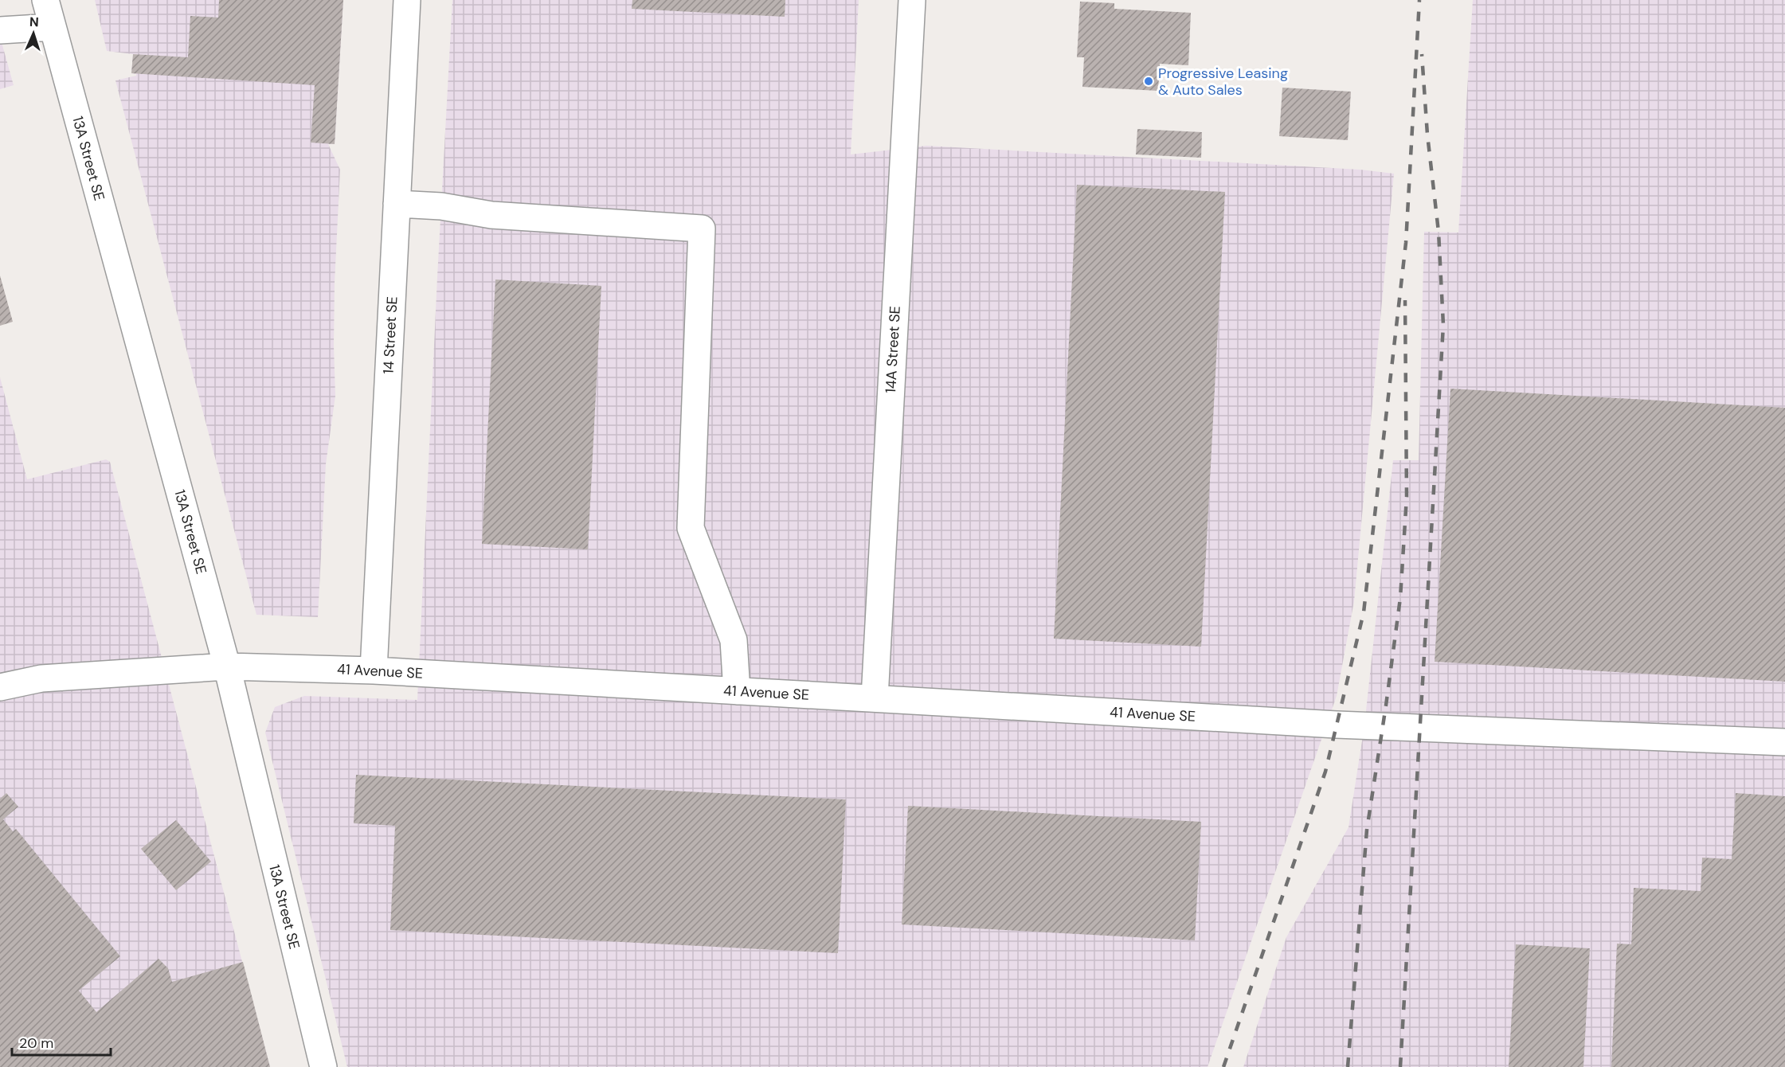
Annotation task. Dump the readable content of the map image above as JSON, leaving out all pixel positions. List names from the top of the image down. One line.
{"streets":{"street":["13A Street SE","14 Street SE","14A Street SE","41 Avenue SE"]},"crossings":[["13A Street SE","41 Avenue SE"],["14 Street SE","41 Avenue SE"],["14A Street SE","41 Avenue SE"]],"places":["Progressive Leasing & Auto Sales"],"scale_bar":"20 m","north":"top"}
